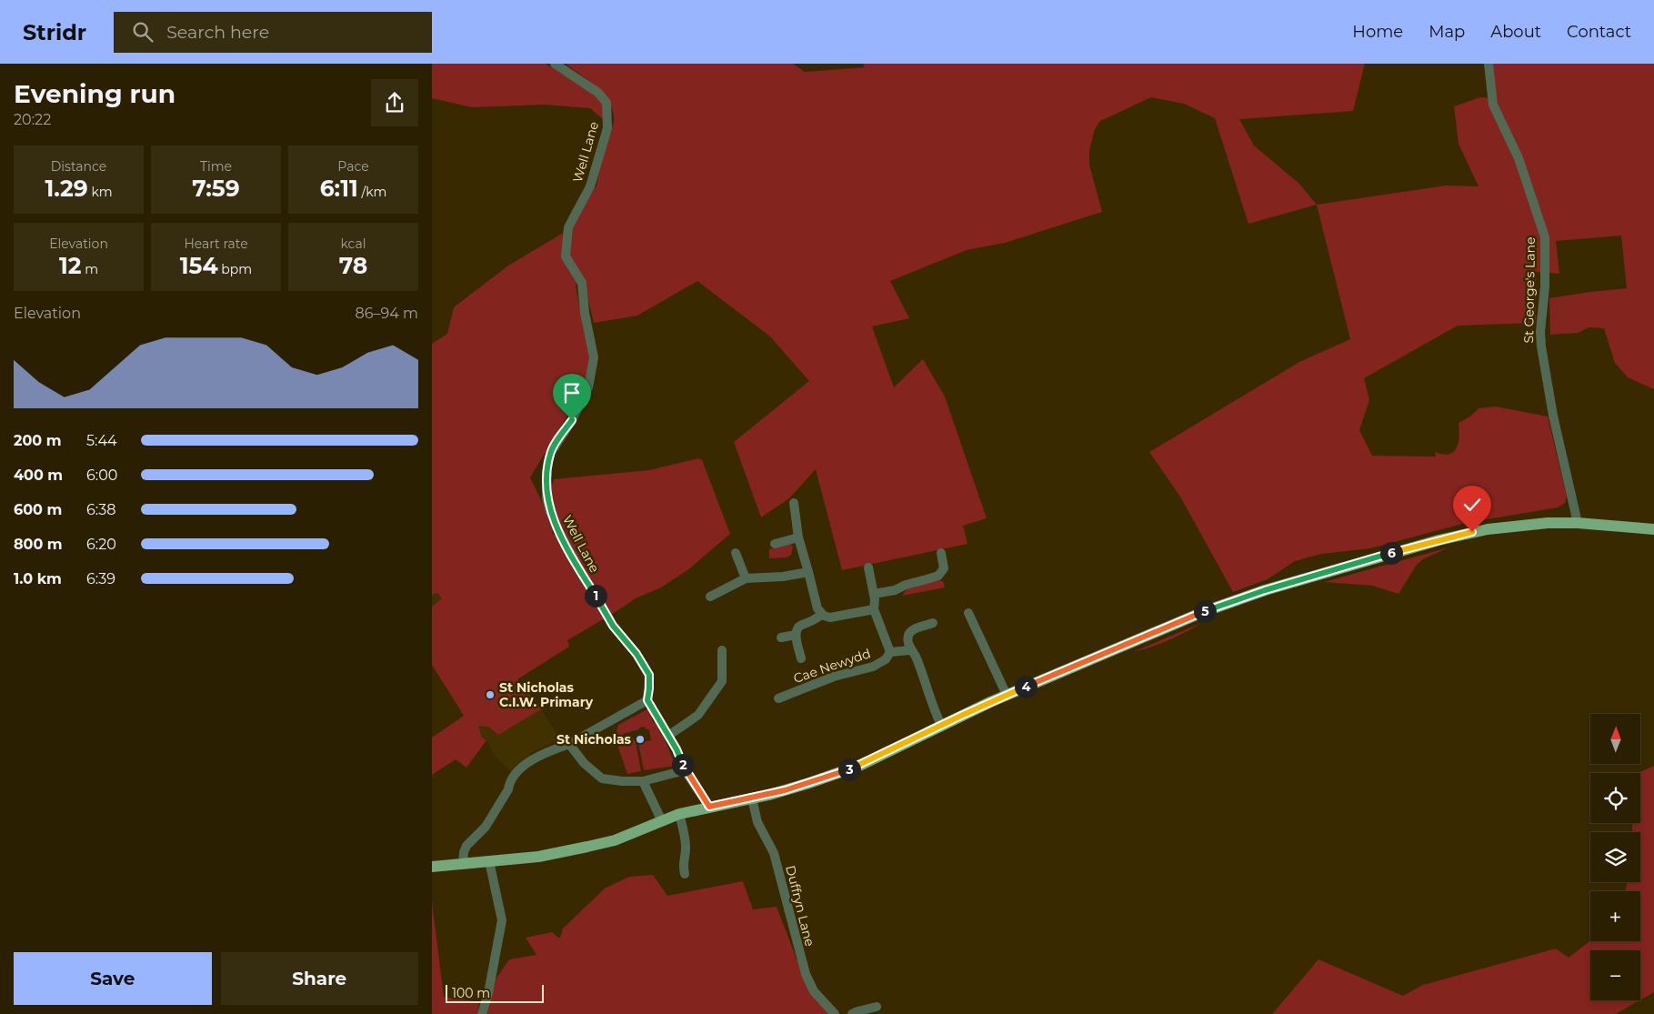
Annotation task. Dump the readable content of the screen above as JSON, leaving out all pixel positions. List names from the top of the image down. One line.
{"streets":{"street":["Well Lane","St George's Lane","Cae Newydd","Duffryn Lane"]},"places":["St Nicholas C.I.W. Primary","St Nicholas"],"scale_bar":"100 m","north":"top","page":{"header":"Stridr","search":"Search here","nav":["Home","Map","About","Contact"],"heading":["Evening run","20:22"],"stats":[["Distance","1.29 km"],["Time","7:59"],["Pace","6:11 /km"],["Elevation","12 m"],["Heart rate","154 bpm"],["kcal","78"]],"chart":["Elevation","86–94 m"],"list":[{"name":"200 m","note":"5:44"},{"name":"400 m","note":"6:00"},{"name":"600 m","note":"6:38"},{"name":"800 m","note":"6:20"},{"name":"1.0 km","note":"6:39"}],"pins":["6","1","5","4","2","3"],"map_buttons":["+","−"],"buttons":["Save","Share"],"scale":"100 m"}}
